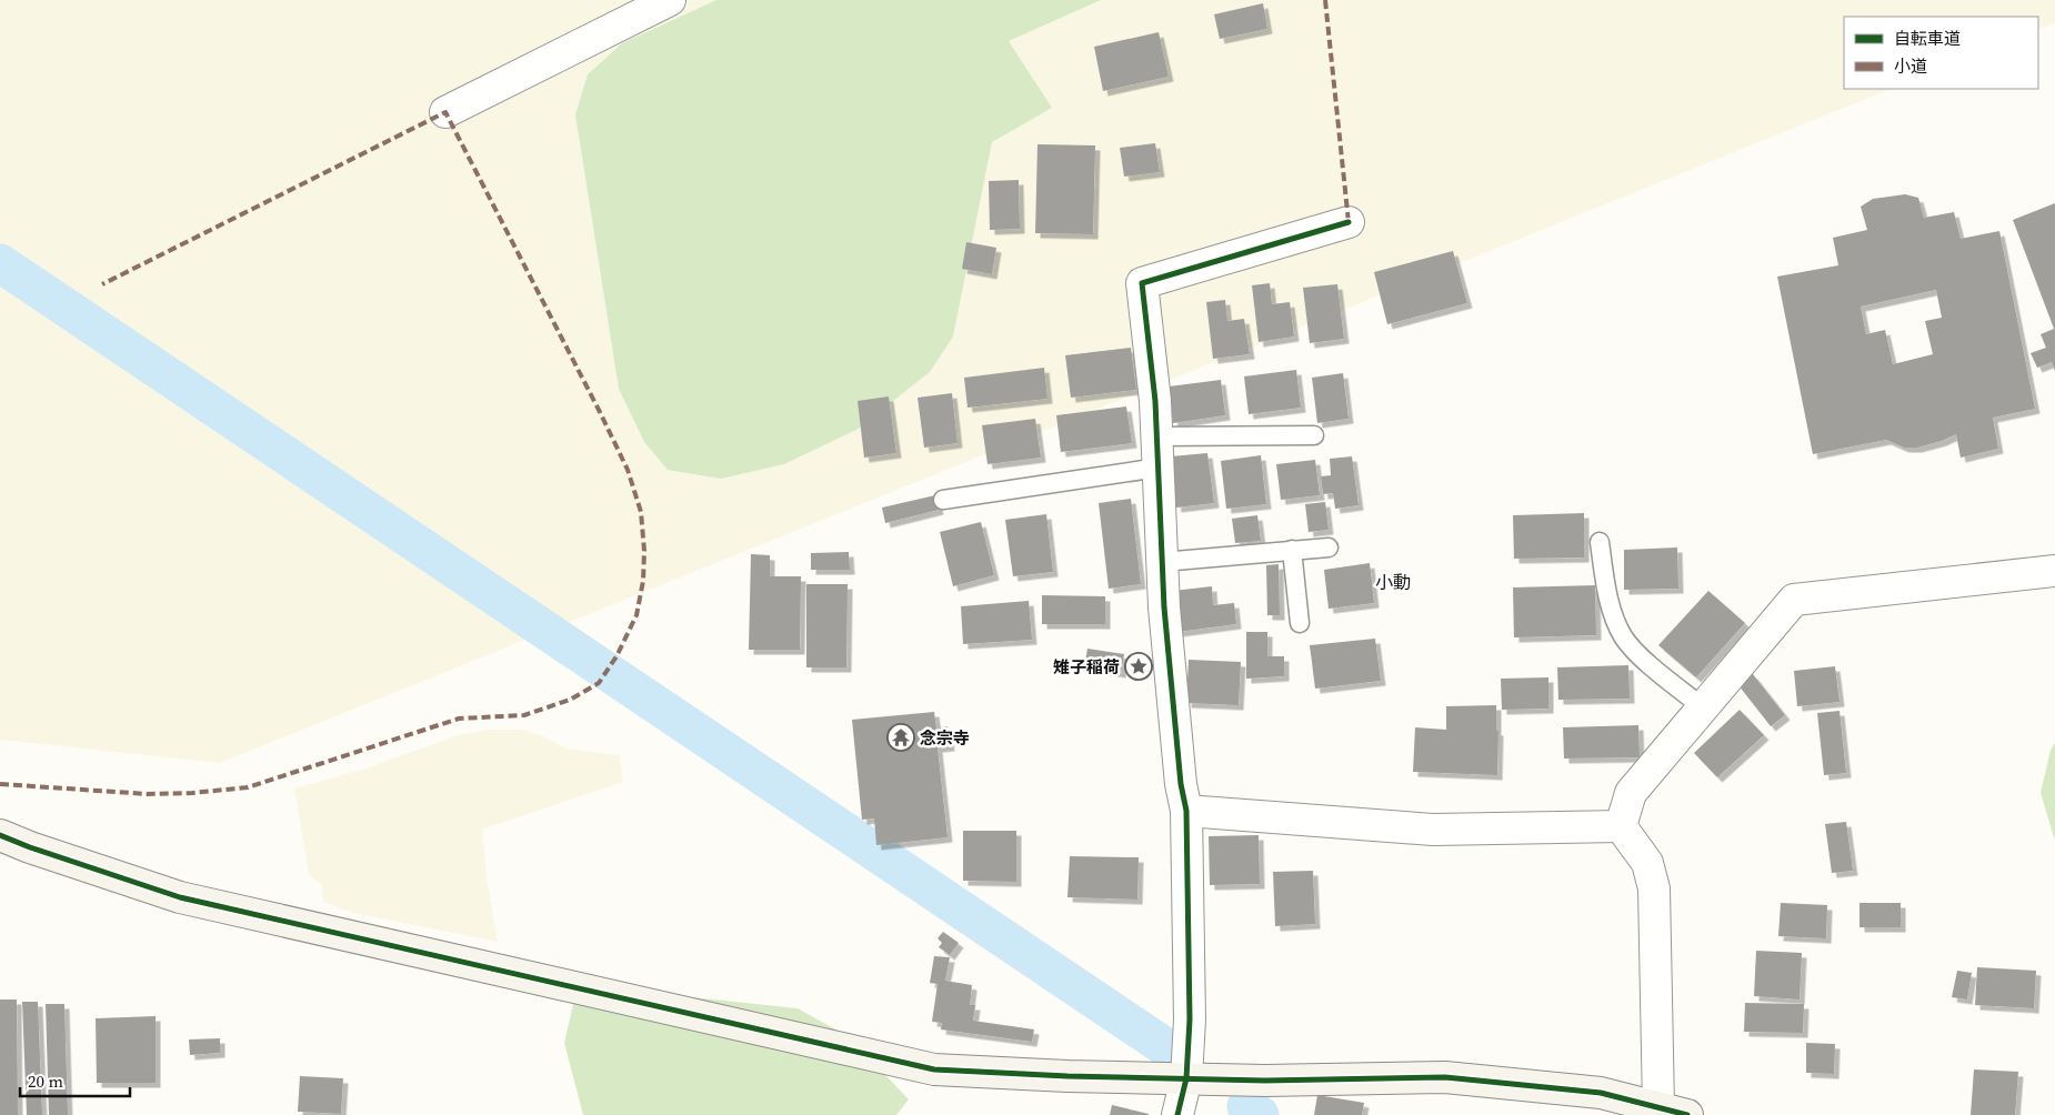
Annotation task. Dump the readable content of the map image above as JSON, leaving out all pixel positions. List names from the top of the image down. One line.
{"districts":["小動"],"places":{"place":["雉子稲荷"],"temple":["念宗寺"]},"legend":["自転車道","小道"],"scale_bar":"20 m"}
